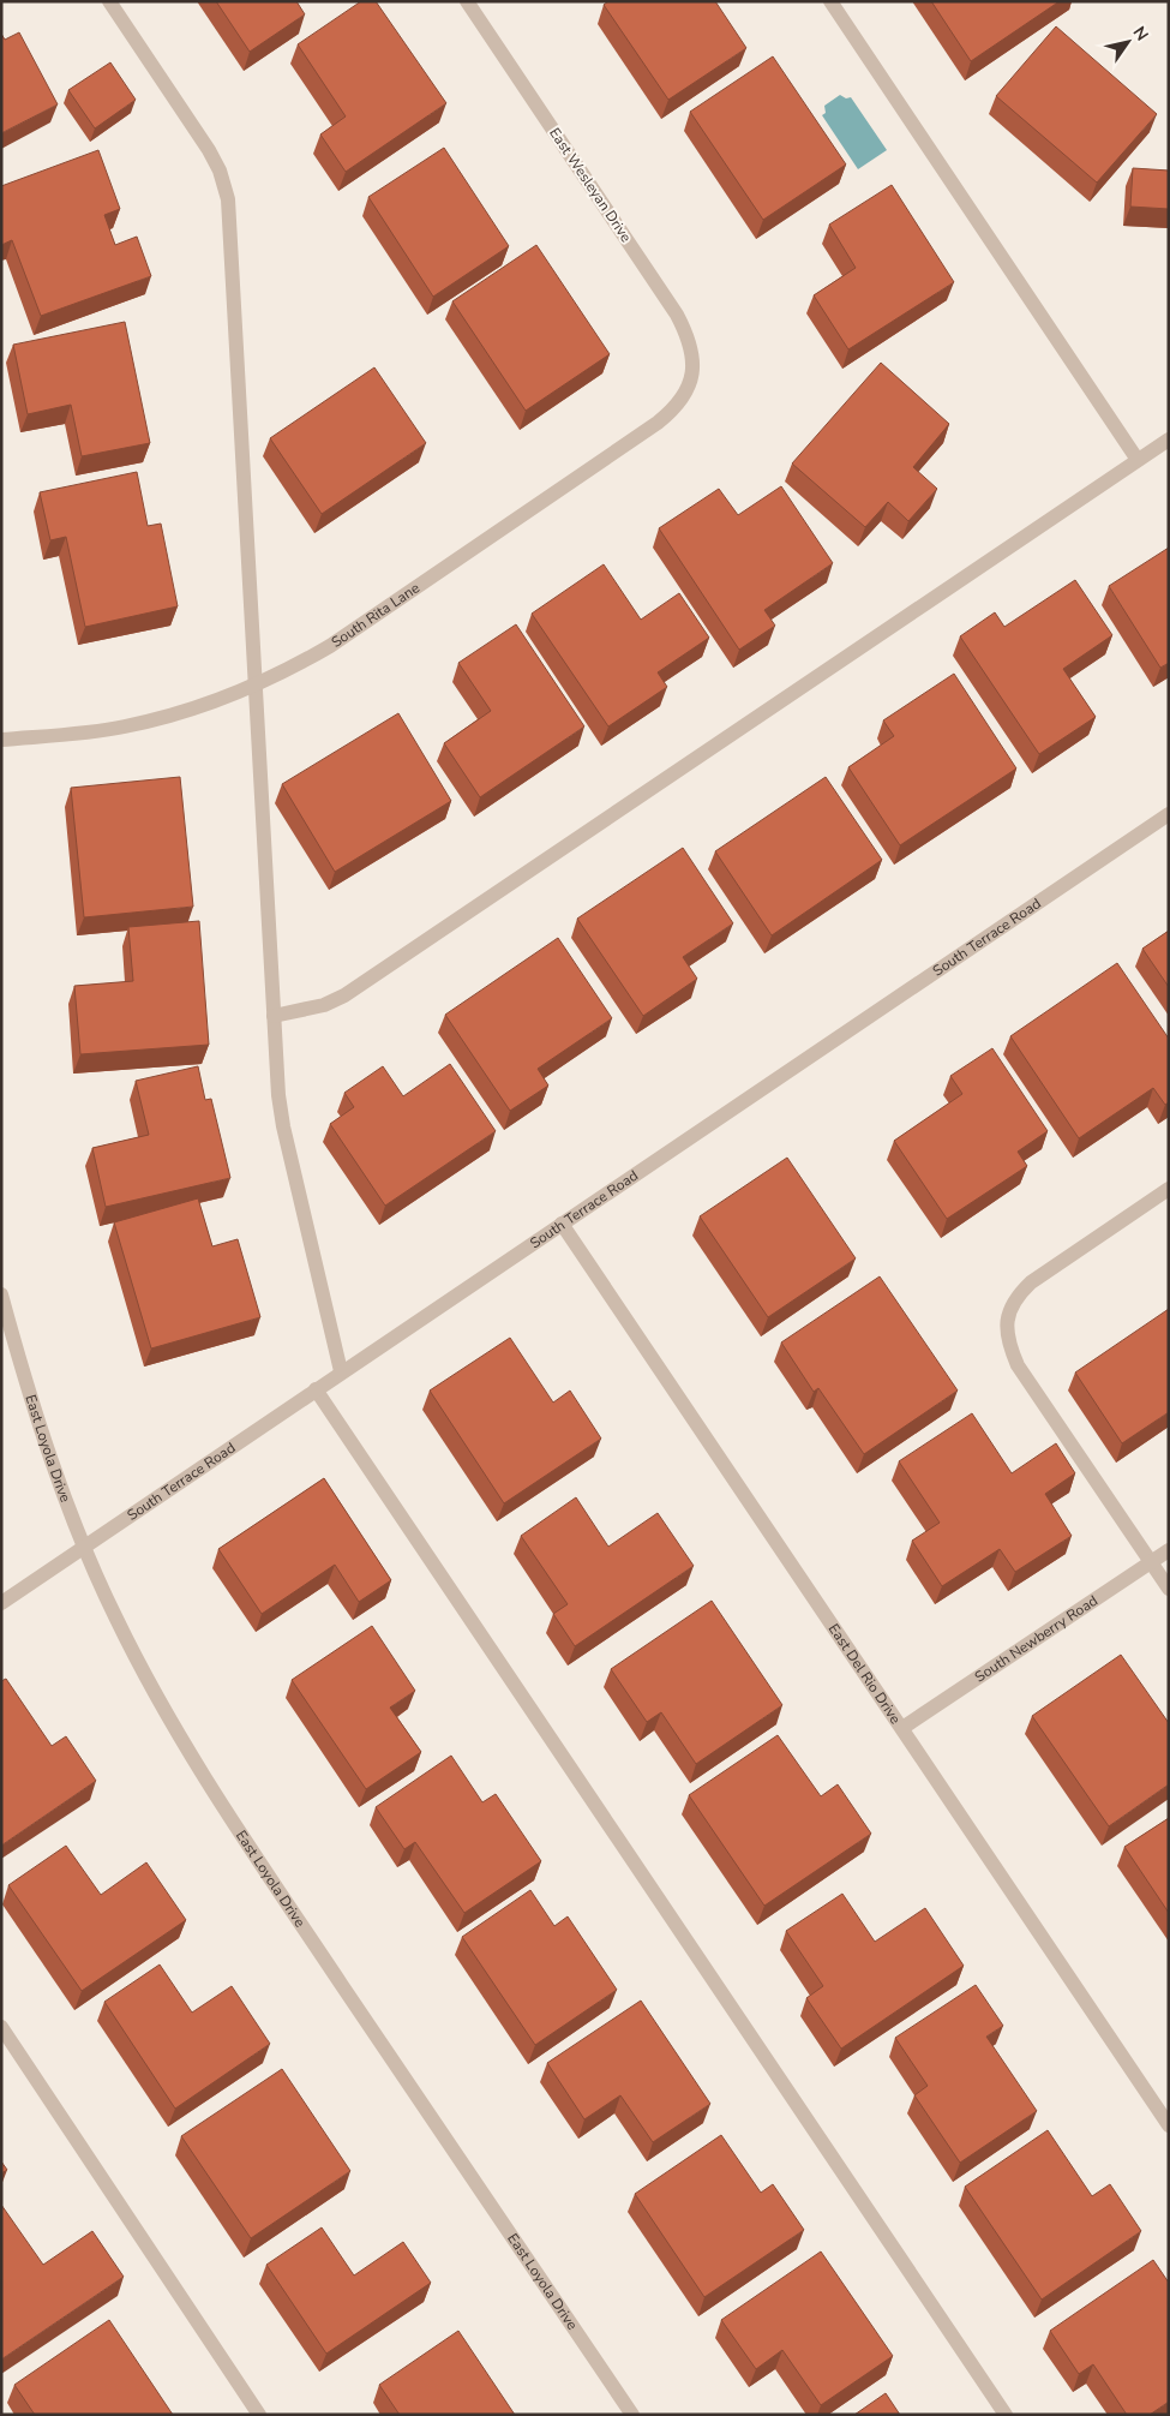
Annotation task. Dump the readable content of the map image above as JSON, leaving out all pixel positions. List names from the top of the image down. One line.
{"streets":{"street":["East Wesleyan Drive","South Rita Lane","South Terrace Road","East Loyola Drive","South Newberry Road","East Del Rio Drive"]},"crossings":[["East Wesleyan Drive","South Rita Lane"],["South Terrace Road","East Loyola Drive"],["South Terrace Road","East Del Rio Drive"],["South Newberry Road","East Del Rio Drive"]],"north":"top right"}
